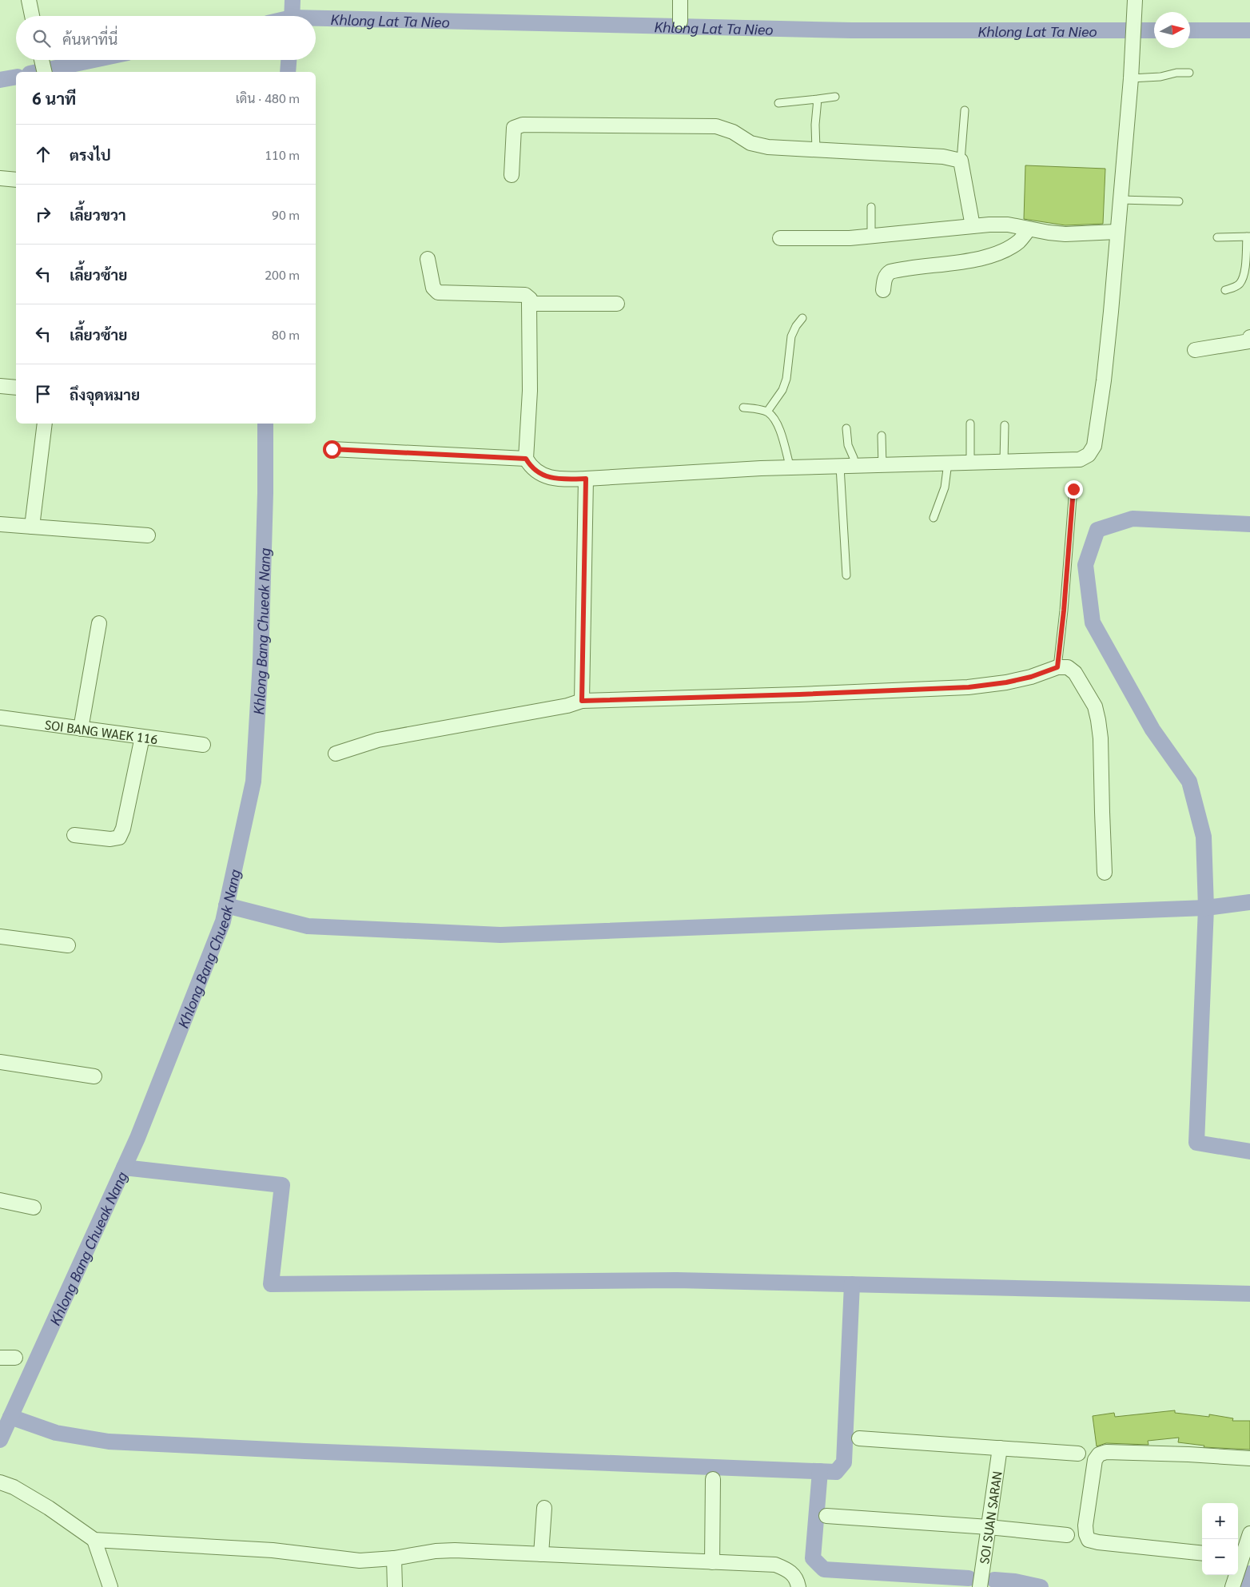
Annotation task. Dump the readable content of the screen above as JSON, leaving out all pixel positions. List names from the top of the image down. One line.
{"streets":{"street":["SOI BANG WAEK 116","SOI SUAN SARAN"]},"water":["Khlong Lat Ta Nieo","Khlong Bang Chueak Nang"],"north":"right","page":{"search":"ค้นหาที่นี่","heading":["6 นาที","เดิน · 480 m"],"list":[["ตรงไป","110 m"],["เลี้ยวขวา","90 m"],["เลี้ยวซ้าย","200 m"],["เลี้ยวซ้าย","80 m"],"ถึงจุดหมาย"],"map_buttons":["+","−"]}}
